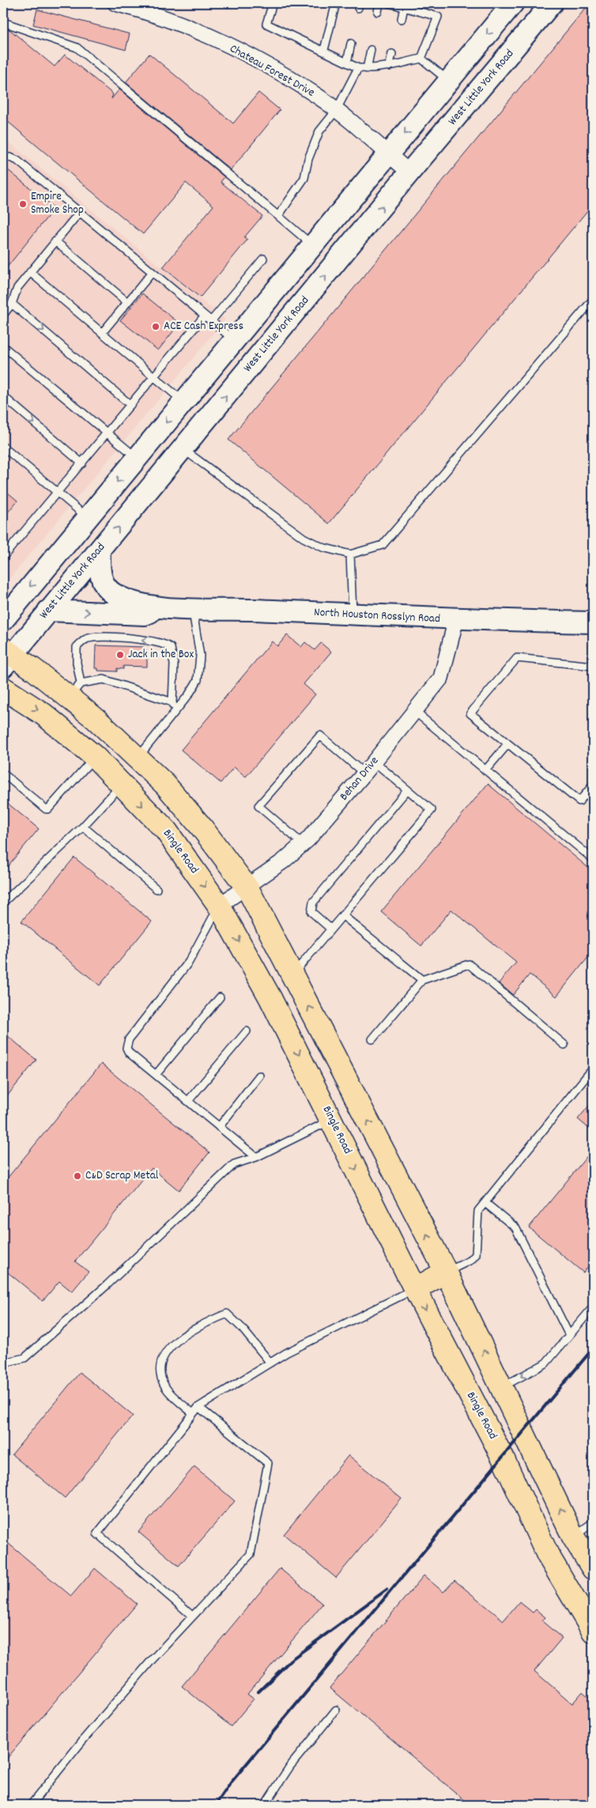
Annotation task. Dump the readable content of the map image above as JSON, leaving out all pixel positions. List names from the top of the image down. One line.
{"streets":{"main road":["West Little York Road","North Houston Rosslyn Road","Bingle Road"],"street":["Chateau Forest Drive","Behan Drive"]},"crossings":[["Chateau Forest Drive","West Little York Road"],["West Little York Road","North Houston Rosslyn Road"],["North Houston Rosslyn Road","Behan Drive"],["Behan Drive","Bingle Road"]],"places":["Empire Smoke Shop","ACE Cash Express","Jack in the Box","C&D Scrap Metal"]}
